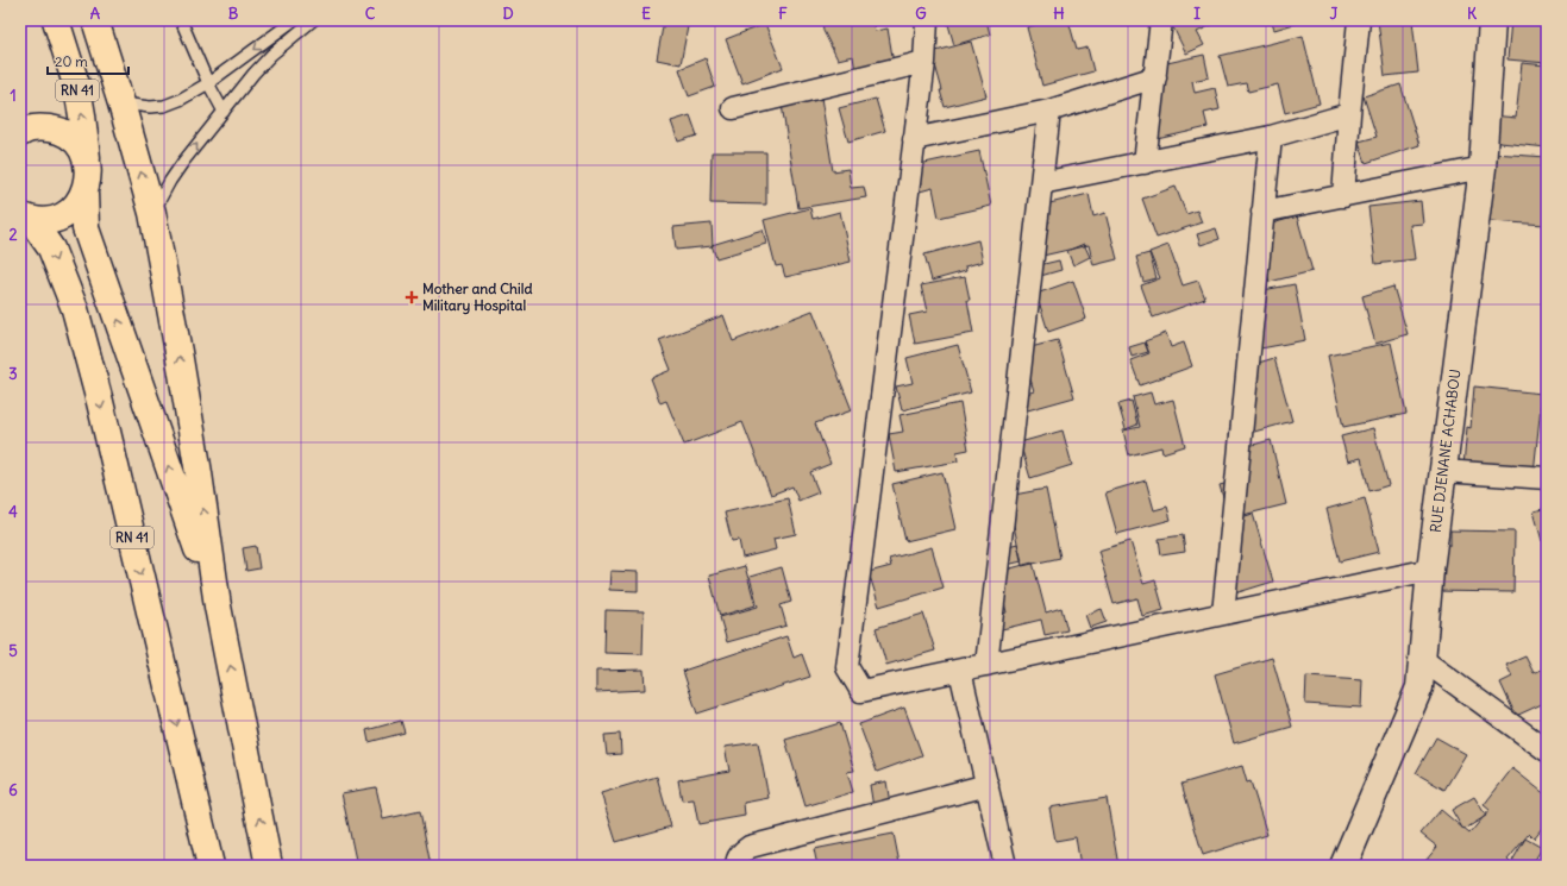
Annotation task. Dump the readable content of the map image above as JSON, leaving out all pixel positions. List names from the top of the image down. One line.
{"streets":{"highway":["RN 41"],"main road":["RUE DJENANE ACHABOU"]},"places":{"health":["Mother and Child Military Hospital"]},"scale_bar":"20 m","grid":{"columns":["A","B","C","D","E","F","G","H","I","J","K"],"rows":["1","2","3","4","5","6"]}}
